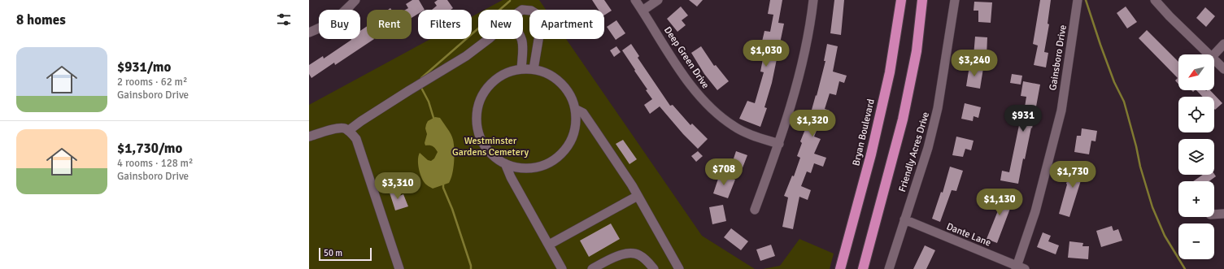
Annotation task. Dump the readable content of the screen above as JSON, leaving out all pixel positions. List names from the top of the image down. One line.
{"streets":{"highway":["Bryan Boulevard"],"street":["Deep Green Drive","Gainsboro Drive","Friendly Acres Drive","Dante Lane"]},"crossings":[["Gainsboro Drive","Dante Lane"],["Friendly Acres Drive","Dante Lane"]],"parks":["Westminster Gardens Cemetery"],"scale_bar":"50 m","north":"bottom left","page":{"heading":"8 homes","chip":["Buy","Rent","Filters","New","Apartment"],"list":[{"name":"$931/mo","note":"2 rooms · 62 m² · Gainsboro Drive"},{"name":"$1,730/mo","note":"4 rooms · 128 m² · Gainsboro Drive"}],"price":["$1,030","$3,240","$931","$1,320","$708","$1,730","$3,310","$1,130"],"map_buttons":["+","−"],"scale":"50 m"}}
